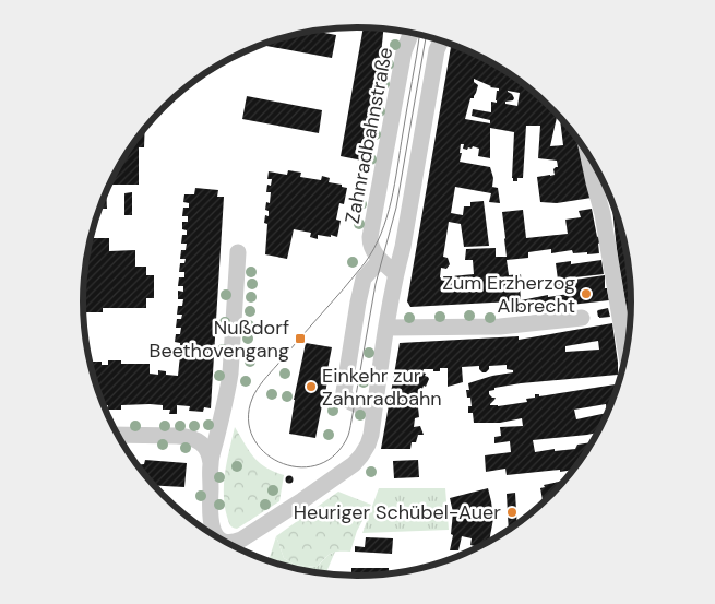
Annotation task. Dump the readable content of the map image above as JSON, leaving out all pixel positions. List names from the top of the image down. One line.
{"streets":{"street":["Zahnradbahnstraße"]},"places":{"other":["Zum Erzherzog Albrecht","Einkehr zur Zahnradbahn","Heuriger Schübel-Auer"],"transit":["Nußdorf Beethovengang"]}}
